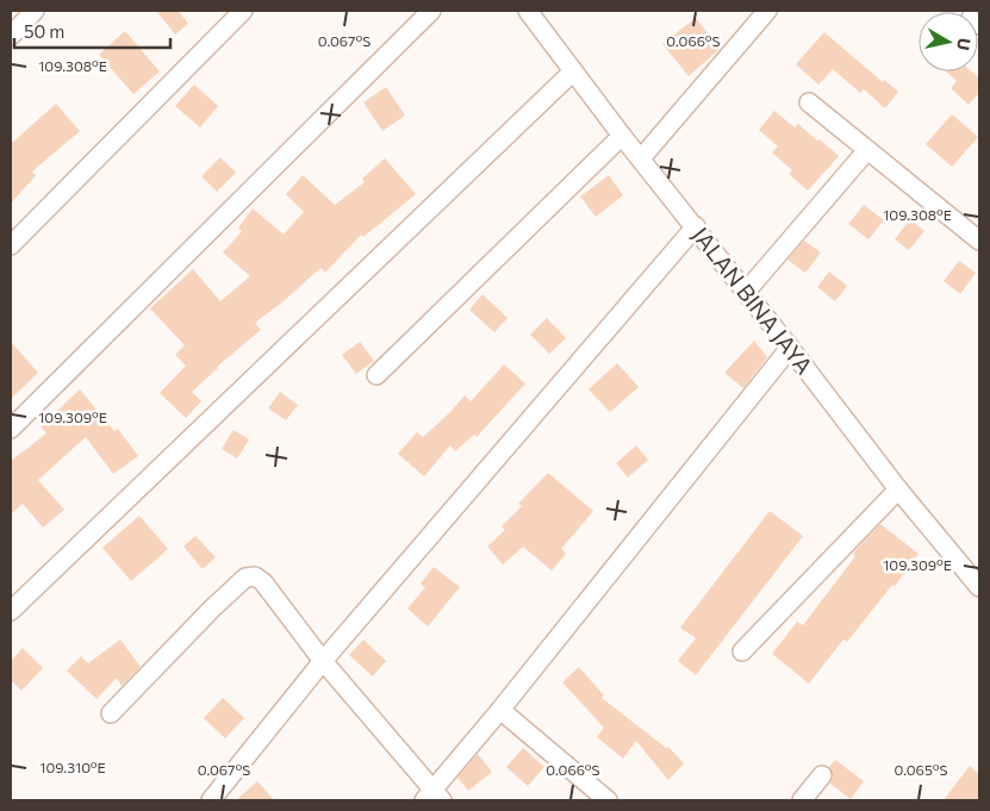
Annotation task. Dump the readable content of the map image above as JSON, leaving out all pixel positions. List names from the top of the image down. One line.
{"streets":{"street":["JALAN BINA JAYA"]},"scale_bar":"50 m","north":"right","coordinates":["0.067°S","0.066°S","109.308°E","109.309°E","109.310°E","0.065°S"]}
